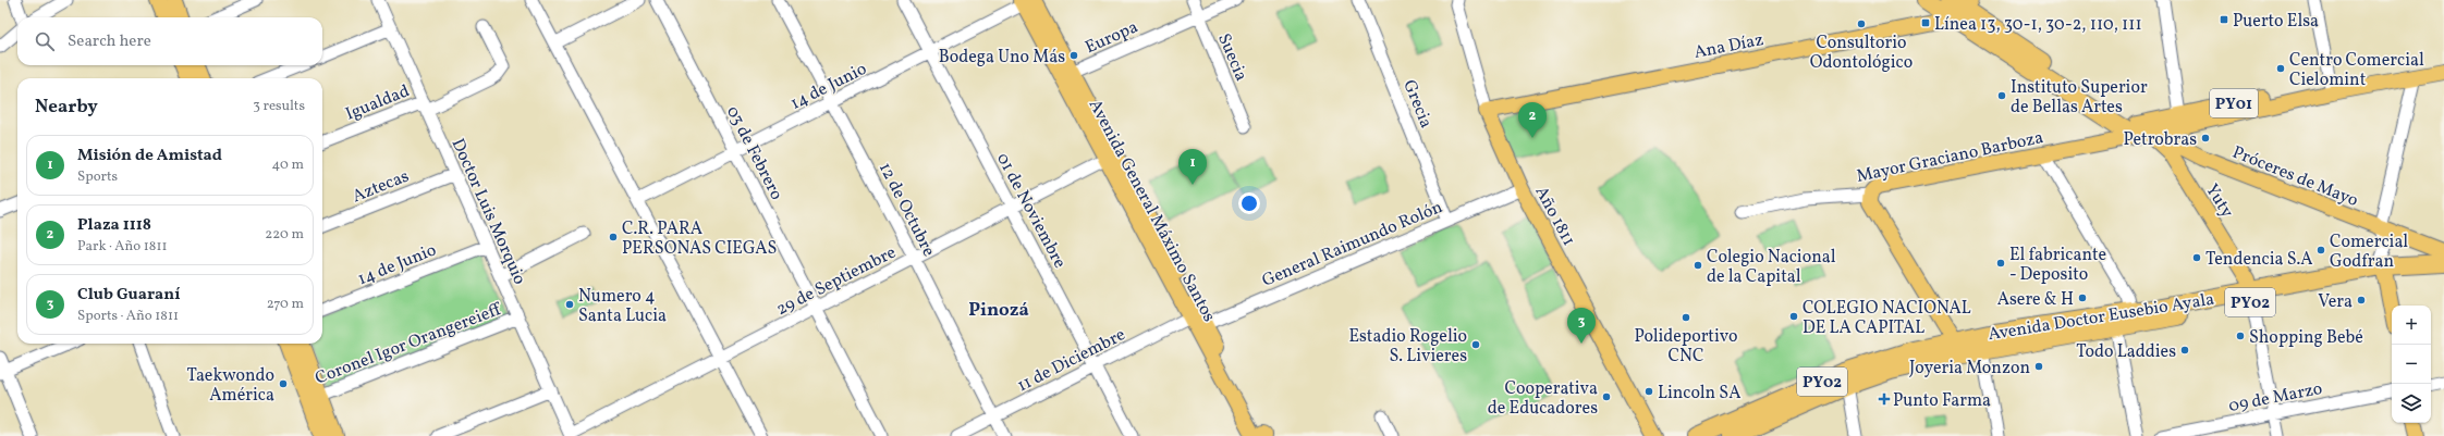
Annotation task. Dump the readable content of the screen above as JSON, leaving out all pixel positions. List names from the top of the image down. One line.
{"streets":{"highway":["PY02","Avenida Doctor Eusebio Ayala"],"main road":["Ana Díaz","PY01","Mayor Graciano Barboza","Próceres de Mayo","Yuty","Avenida General Máximo Santos","Año 1811"],"street":["Europa","Suecia","14 de Junio","Igualdad","Grecia","03 de Febrero","Aztecas","12 de Octubre","01 de Noviembre","Doctor Luis Morquio","General Raimundo Rolón","29 de Septiembre","Coronel Igor Orangereieff","11 de Diciembre","09 de Marzo"]},"crossings":[["Europa","Suecia"],["Europa","Avenida General Máximo Santos"],["Ana Díaz","Año 1811"],["14 de Junio","03 de Febrero"],["14 de Junio","12 de Octubre"],["14 de Junio","01 de Noviembre"],["14 de Junio","Avenida General Máximo Santos"],["14 de Junio","Doctor Luis Morquio"],["Igualdad","Doctor Luis Morquio"],["Grecia","General Raimundo Rolón"],["PY01","Mayor Graciano Barboza"],["PY01","Yuty"],["03 de Febrero","29 de Septiembre"],["Mayor Graciano Barboza","Yuty"],["Próceres de Mayo","Yuty"],["Aztecas","Doctor Luis Morquio"],["Yuty","Avenida Doctor Eusebio Ayala"],["12 de Octubre","29 de Septiembre"],["12 de Octubre","11 de Diciembre"],["01 de Noviembre","29 de Septiembre"],["01 de Noviembre","11 de Diciembre"],["Avenida General Máximo Santos","General Raimundo Rolón"],["Avenida General Máximo Santos","29 de Septiembre"],["Avenida General Máximo Santos","11 de Diciembre"],["Doctor Luis Morquio","29 de Septiembre"],["Doctor Luis Morquio","Coronel Igor Orangereieff"],["Año 1811","General Raimundo Rolón"],["General Raimundo Rolón","11 de Diciembre"]],"districts":["Pinozá"],"places":{"transit":["Puerto Elsa","Línea 13, 30-1, 30-2, 110, 111"],"other":["Consultorio Odontológico","Bodega Uno Más","Centro Comercial Cielomint","Instituto Superior de Bellas Artes","Petrobras","C.R. PARA PERSONAS CIEGAS","Comercial Godfran","Tendencia S.A","El fabricante - Deposito","Colegio Nacional de la Capital","Asere & H","Vera","Numero 4 Santa Lucia","COLEGIO NACIONAL DE LA CAPITAL","Polideportivo CNC","Shopping Bebé","Estadio Rogelio S. Livieres","Todo Laddies","Joyeria Monzon","Taekwondo América","Lincoln SA","Cooperativa de Educadores"],"health":["Punto Farma"]},"page":{"search":"Search here","heading":["Nearby","3 results"],"pins":["2","1","3"],"list":[{"mark":"1","name":"Misión de Amistad","note":"Sports","value":"40 m"},{"mark":"2","name":"Plaza 1118","note":"Park · Año 1811","value":"220 m"},{"mark":"3","name":"Club Guaraní","note":"Sports · Año 1811","value":"270 m"}],"map_buttons":["+","−"]}}
